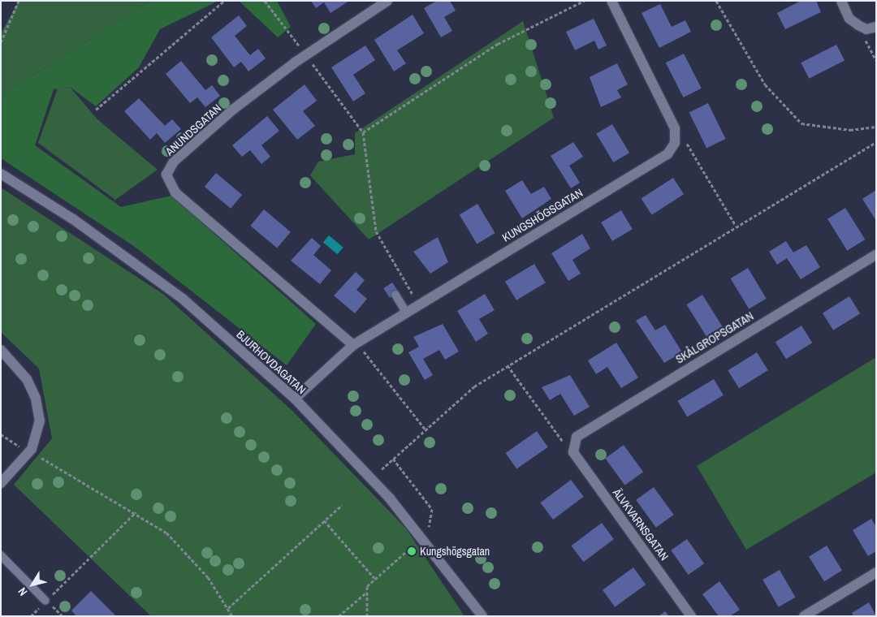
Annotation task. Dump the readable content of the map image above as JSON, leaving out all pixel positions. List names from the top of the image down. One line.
{"streets":{"street":["ANUNDSGATAN","KUNGSHÖGSGATAN","SKÅLGROPSGATAN","BJURHOVDAGATAN","ÄLVKVARNSGATAN"]},"crossings":[["ANUNDSGATAN","KUNGSHÖGSGATAN"],["KUNGSHÖGSGATAN","BJURHOVDAGATAN"],["SKÅLGROPSGATAN","ÄLVKVARNSGATAN"]],"places":["Kungshögsgatan"],"north":"bottom left"}
